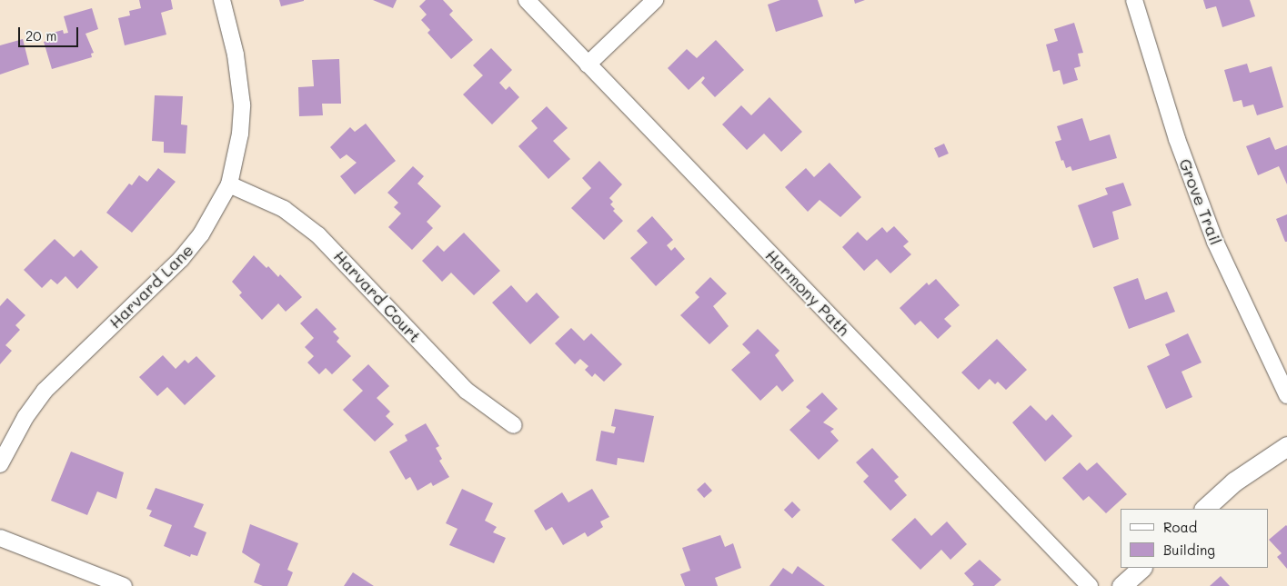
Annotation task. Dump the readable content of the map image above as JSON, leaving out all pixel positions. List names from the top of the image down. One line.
{"streets":{"street":["Grove Trail","Harvard Lane","Harmony Path","Harvard Court"]},"crossings":[["Harvard Lane","Harvard Court"]],"legend":["Road","Building"],"scale_bar":"20 m"}
